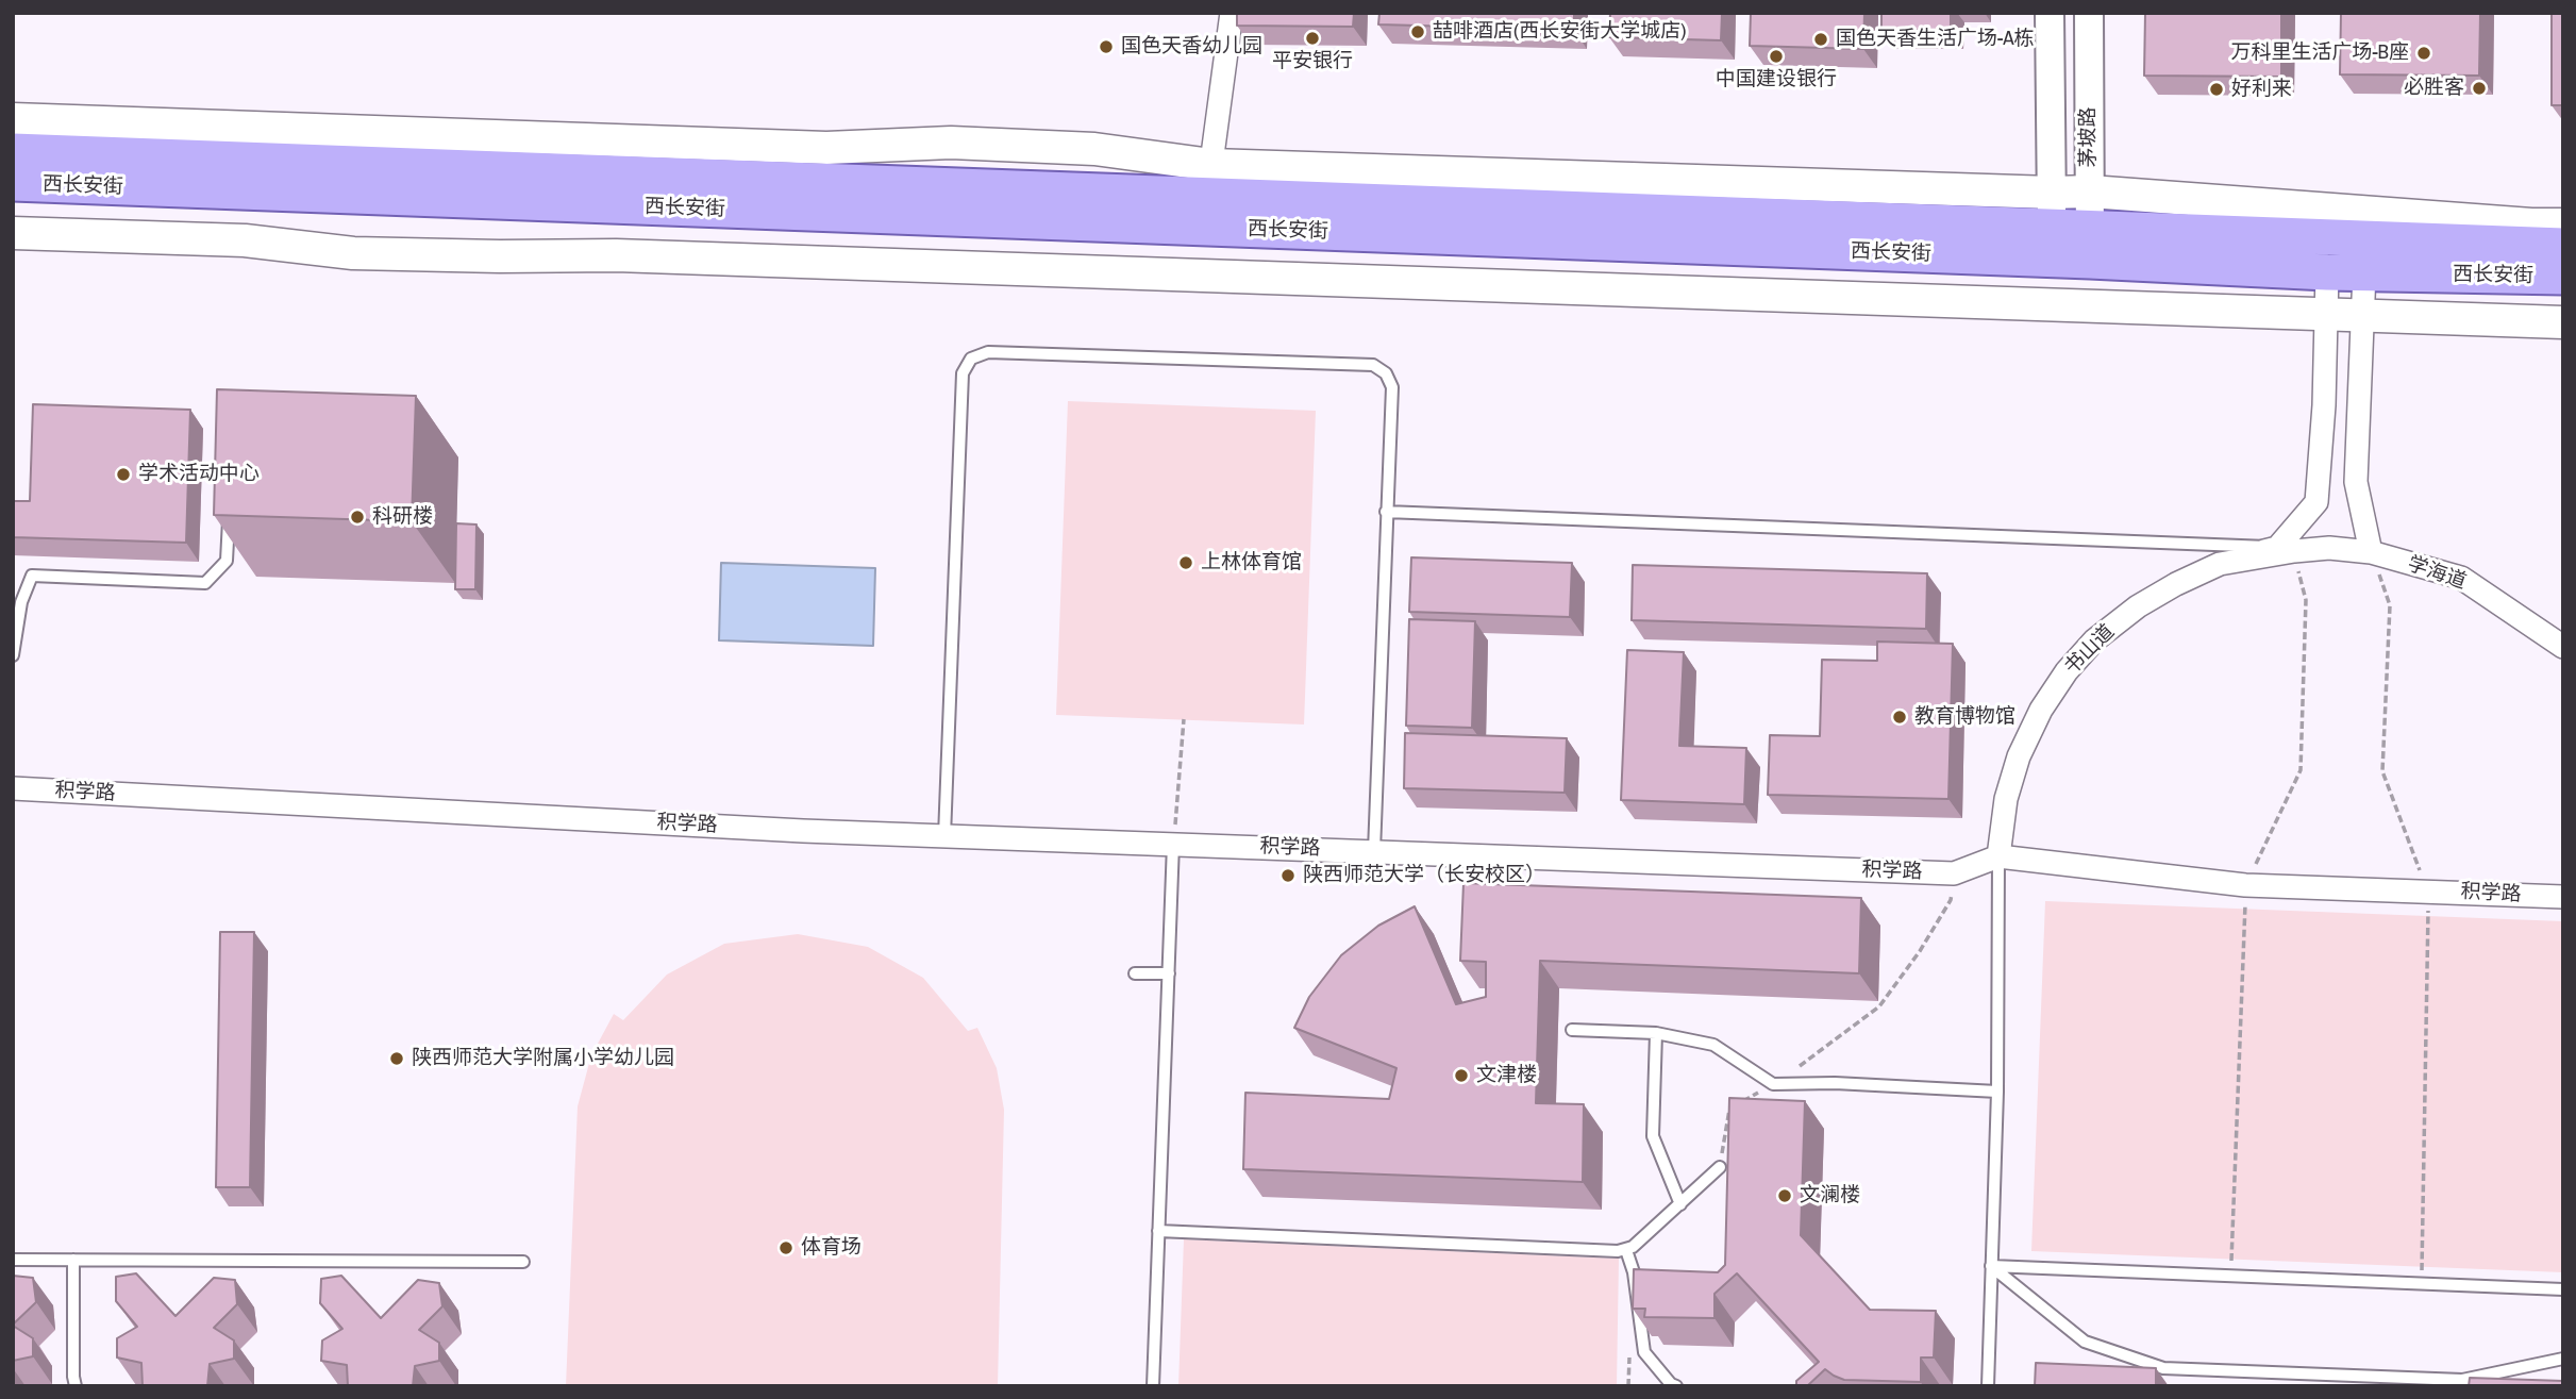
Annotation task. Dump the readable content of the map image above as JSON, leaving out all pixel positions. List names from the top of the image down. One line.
{"streets":{"main road":["西长安街"],"street":["茅坡路","学海道","书山道","积学路"]},"crossings":[["茅坡路","西长安街"],["学海道","书山道"],["书山道","积学路"]],"places":["喆啡酒店(西长安街大学城店)","平安银行","国色天香生活广场-A栋","国色天香幼儿园","万科里生活广场-B座","中国建设银行","必胜客","好利来","学术活动中心","科研楼","上林体育馆","教育博物馆","陕西师范大学（长安校区）","陕西师范大学附属小学幼儿园","文津楼","文澜楼","体育场"]}
